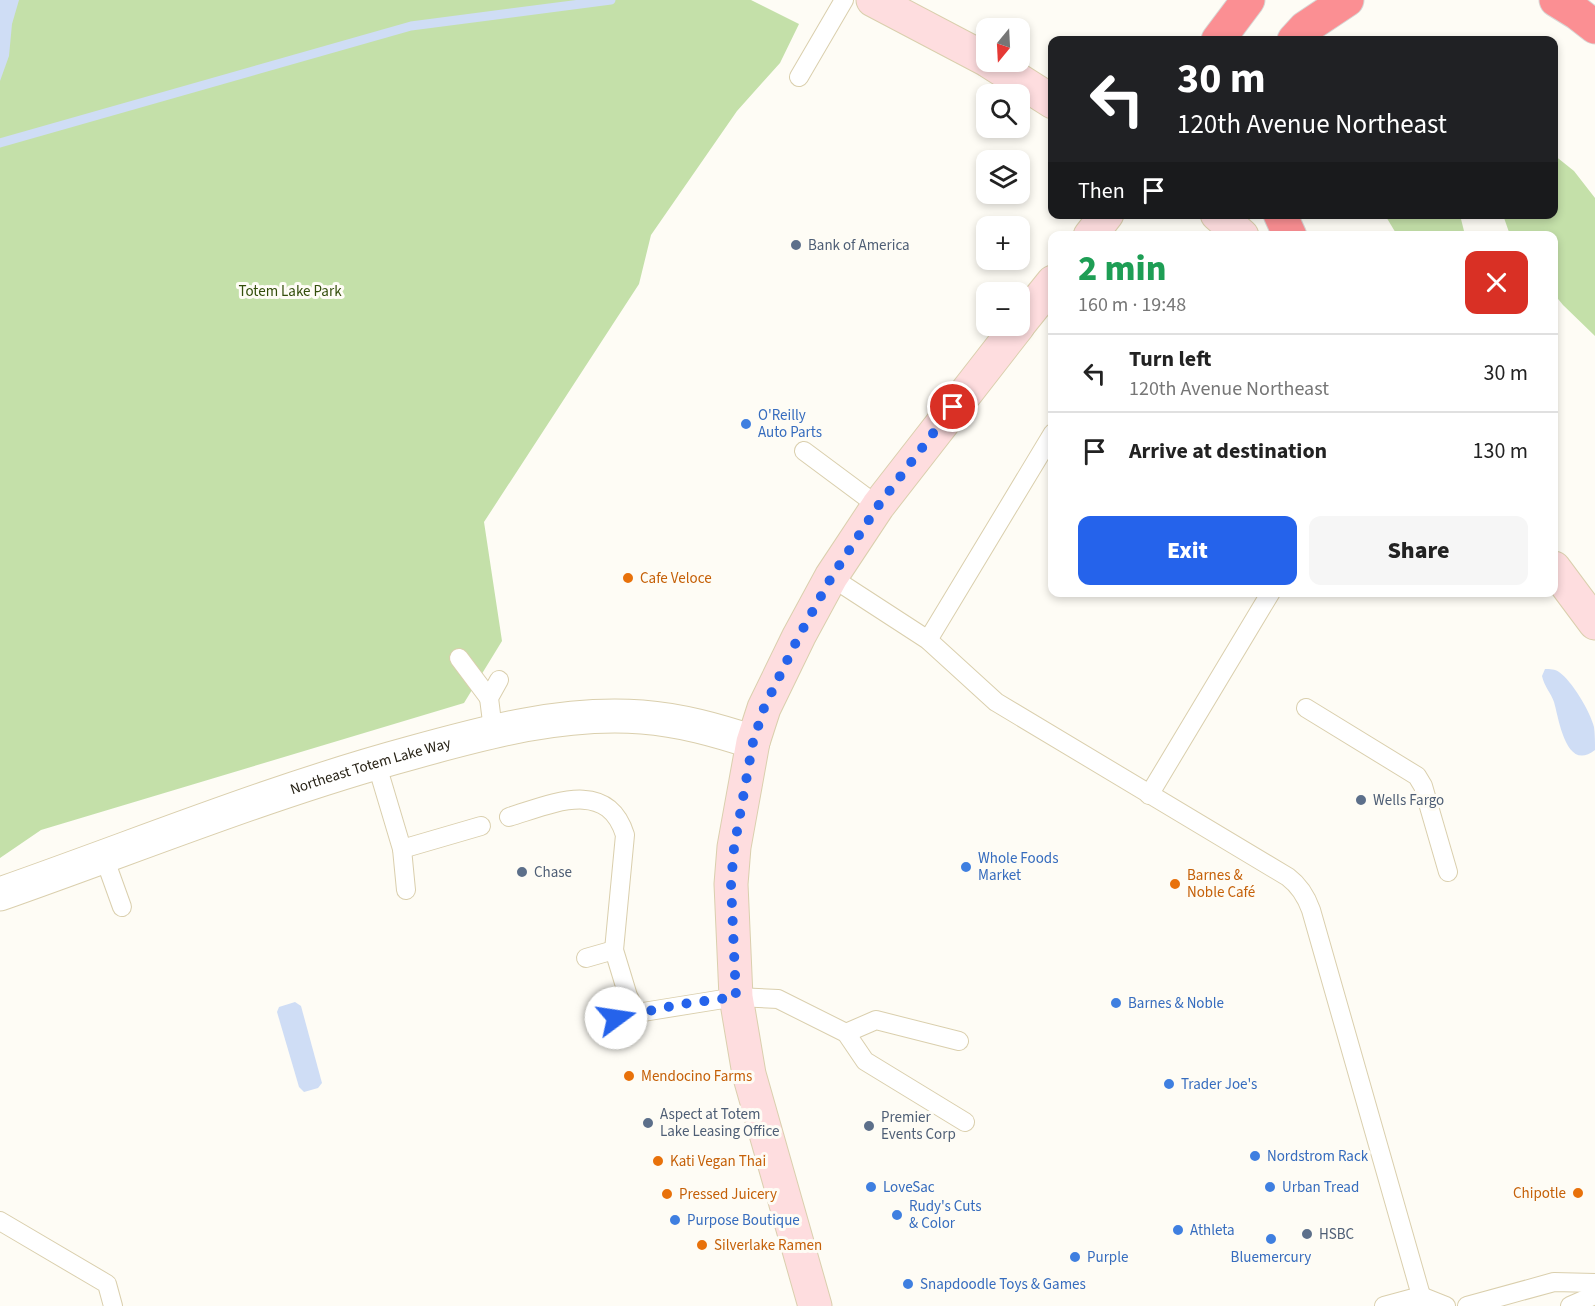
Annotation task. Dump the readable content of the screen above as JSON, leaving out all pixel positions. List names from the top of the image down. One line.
{"streets":{"street":["Northeast Totem Lake Way"]},"parks":["Totem Lake Park"],"places":["Bank of America","O'Reilly Auto Parts","Cafe Veloce","Wells Fargo","Whole Foods Market","Chase","Barnes & Noble Café","Barnes & Noble","Mendocino Farms","Trader Joe's","Aspect at Totem Lake Leasing Office","Premier Events Corp","Nordstrom Rack","Kati Vegan Thai","LoveSac","Urban Tread","Chipotle","Pressed Juicery","Rudy's Cuts & Color","Purpose Boutique","Athleta","HSBC","Bluemercury","Silverlake Ramen","Purple","Snapdoodle Toys & Games"],"north":"bottom","page":{"map_buttons":["+","−"],"turn":["30 m","120th Avenue Northeast"],"then":"Then","heading":["2 min","160 m · 19:48"],"list":[{"name":"Turn left","note":"120th Avenue Northeast","value":"30 m"},{"name":"Arrive at destination","value":"130 m"}],"buttons":["Exit","Share"]}}
